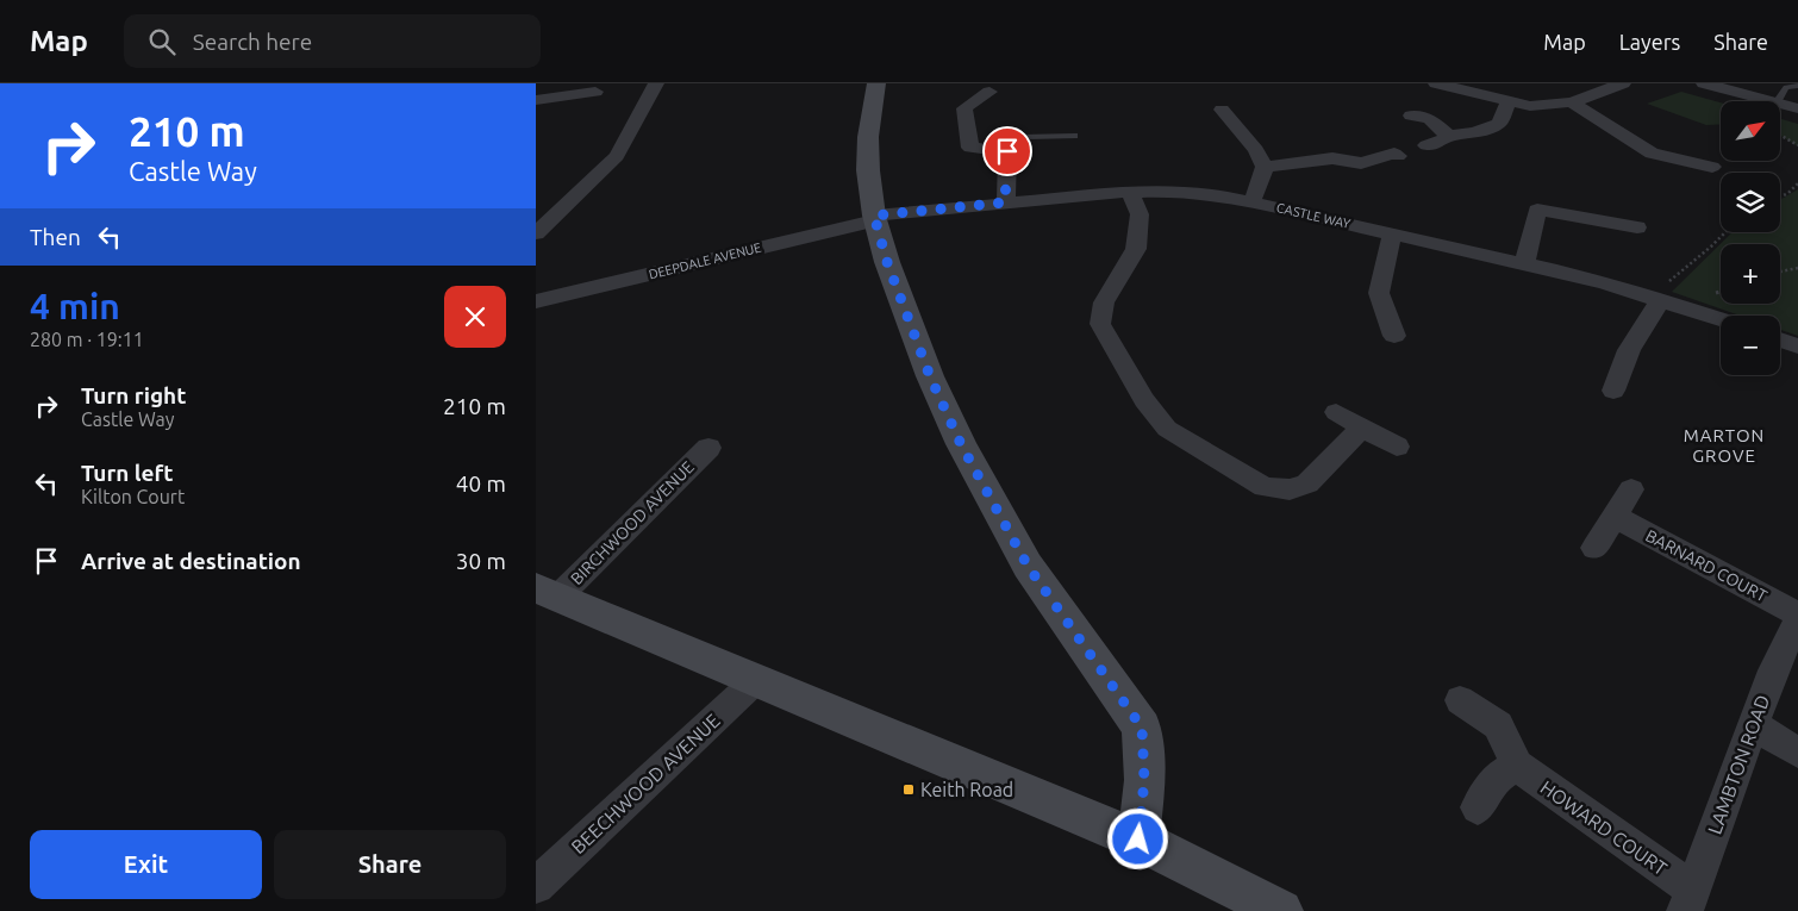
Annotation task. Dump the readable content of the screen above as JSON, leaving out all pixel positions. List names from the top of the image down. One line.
{"streets":{"street":["CASTLE WAY","DEEPDALE AVENUE","BIRCHWOOD AVENUE","BARNARD COURT","LAMBTON ROAD","BEECHWOOD AVENUE","HOWARD COURT"]},"crossings":[["CASTLE WAY","DEEPDALE AVENUE"],["LAMBTON ROAD","HOWARD COURT"]],"districts":["MARTON GROVE"],"places":{"transit":["Keith Road"]},"north":"top right","page":{"header":"Map","search":"Search here","nav":["Map","Layers","Share"],"turn":["210 m","Castle Way"],"map_buttons":["+","−"],"then":"Then","heading":["4 min","280 m · 19:11"],"list":[{"name":"Turn right","note":"Castle Way","value":"210 m"},{"name":"Turn left","note":"Kilton Court","value":"40 m"},{"name":"Arrive at destination","value":"30 m"}],"buttons":["Exit","Share"]}}
